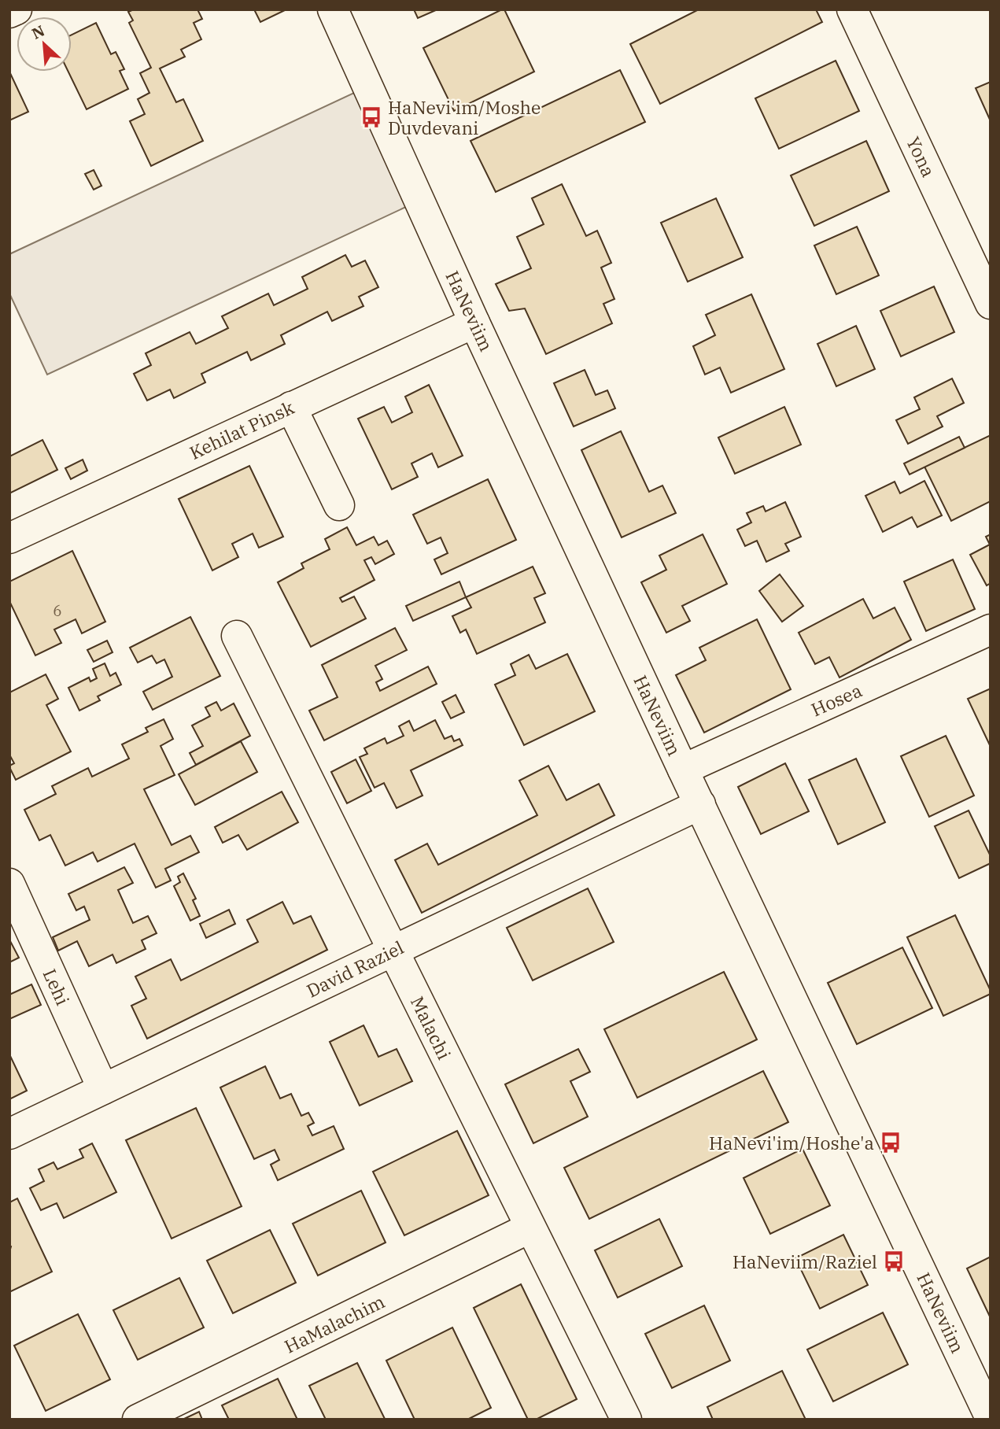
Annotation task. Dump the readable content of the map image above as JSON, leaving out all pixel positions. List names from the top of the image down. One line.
{"streets":{"street":["Yona","HaNeviim","Kehilat Pinsk","Hosea","David Raziel","Lehi","Malachi","HaMalachim"]},"crossings":[["HaNeviim","Kehilat Pinsk"],["HaNeviim","Hosea"],["HaNeviim","David Raziel"],["David Raziel","Lehi"],["David Raziel","Malachi"],["Malachi","HaMalachim"]],"places":{"bus stop":["HaNevi'im/Moshe Duvdevani","HaNevi'im/Hoshe'a","HaNeviim/Raziel"]},"house_numbers":["6"],"north":"top left"}
